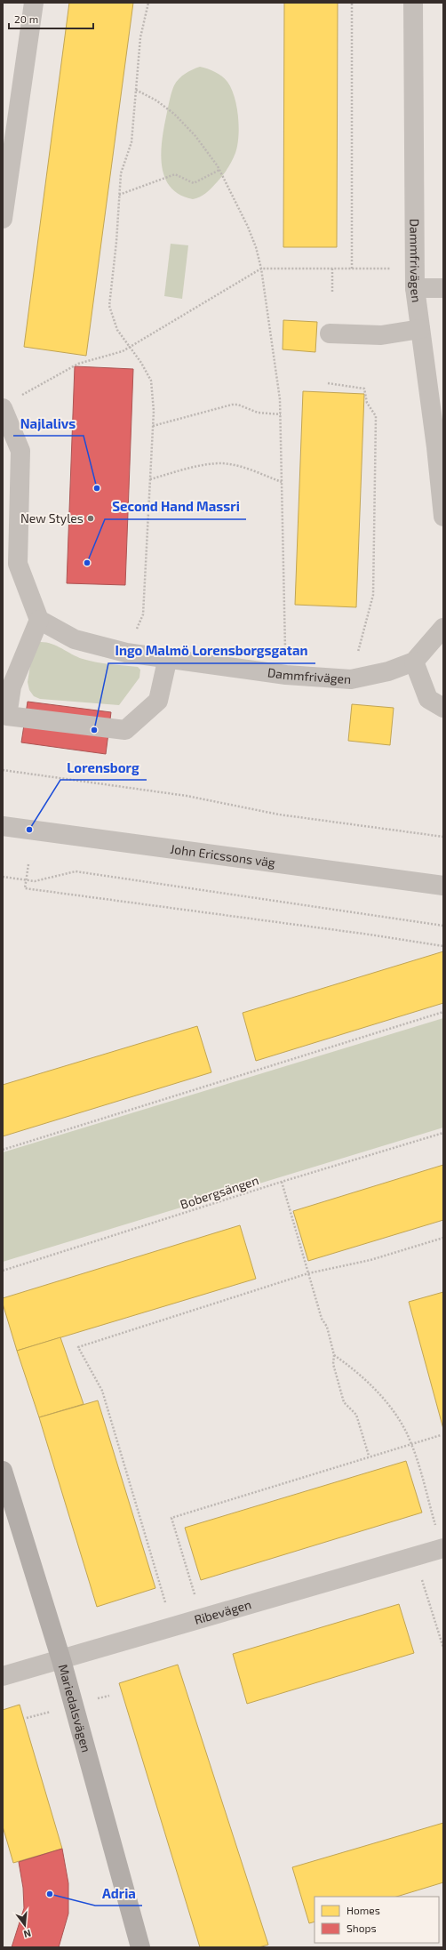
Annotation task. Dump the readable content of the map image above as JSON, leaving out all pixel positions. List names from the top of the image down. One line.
{"streets":{"main road":["Mariedalsvägen"],"street":["Dammfrivägen","John Ericssons väg","Ribevägen"],"path":["Bobergsängen"]},"crossings":[["Ribevägen","Mariedalsvägen"]],"places":["Najlalivs","New Styles","Second Hand Massri","Ingo Malmö Lorensborgsgatan","Lorensborg","Adria"],"legend":["Homes","Shops"],"scale_bar":"20 m","north":"bottom"}
